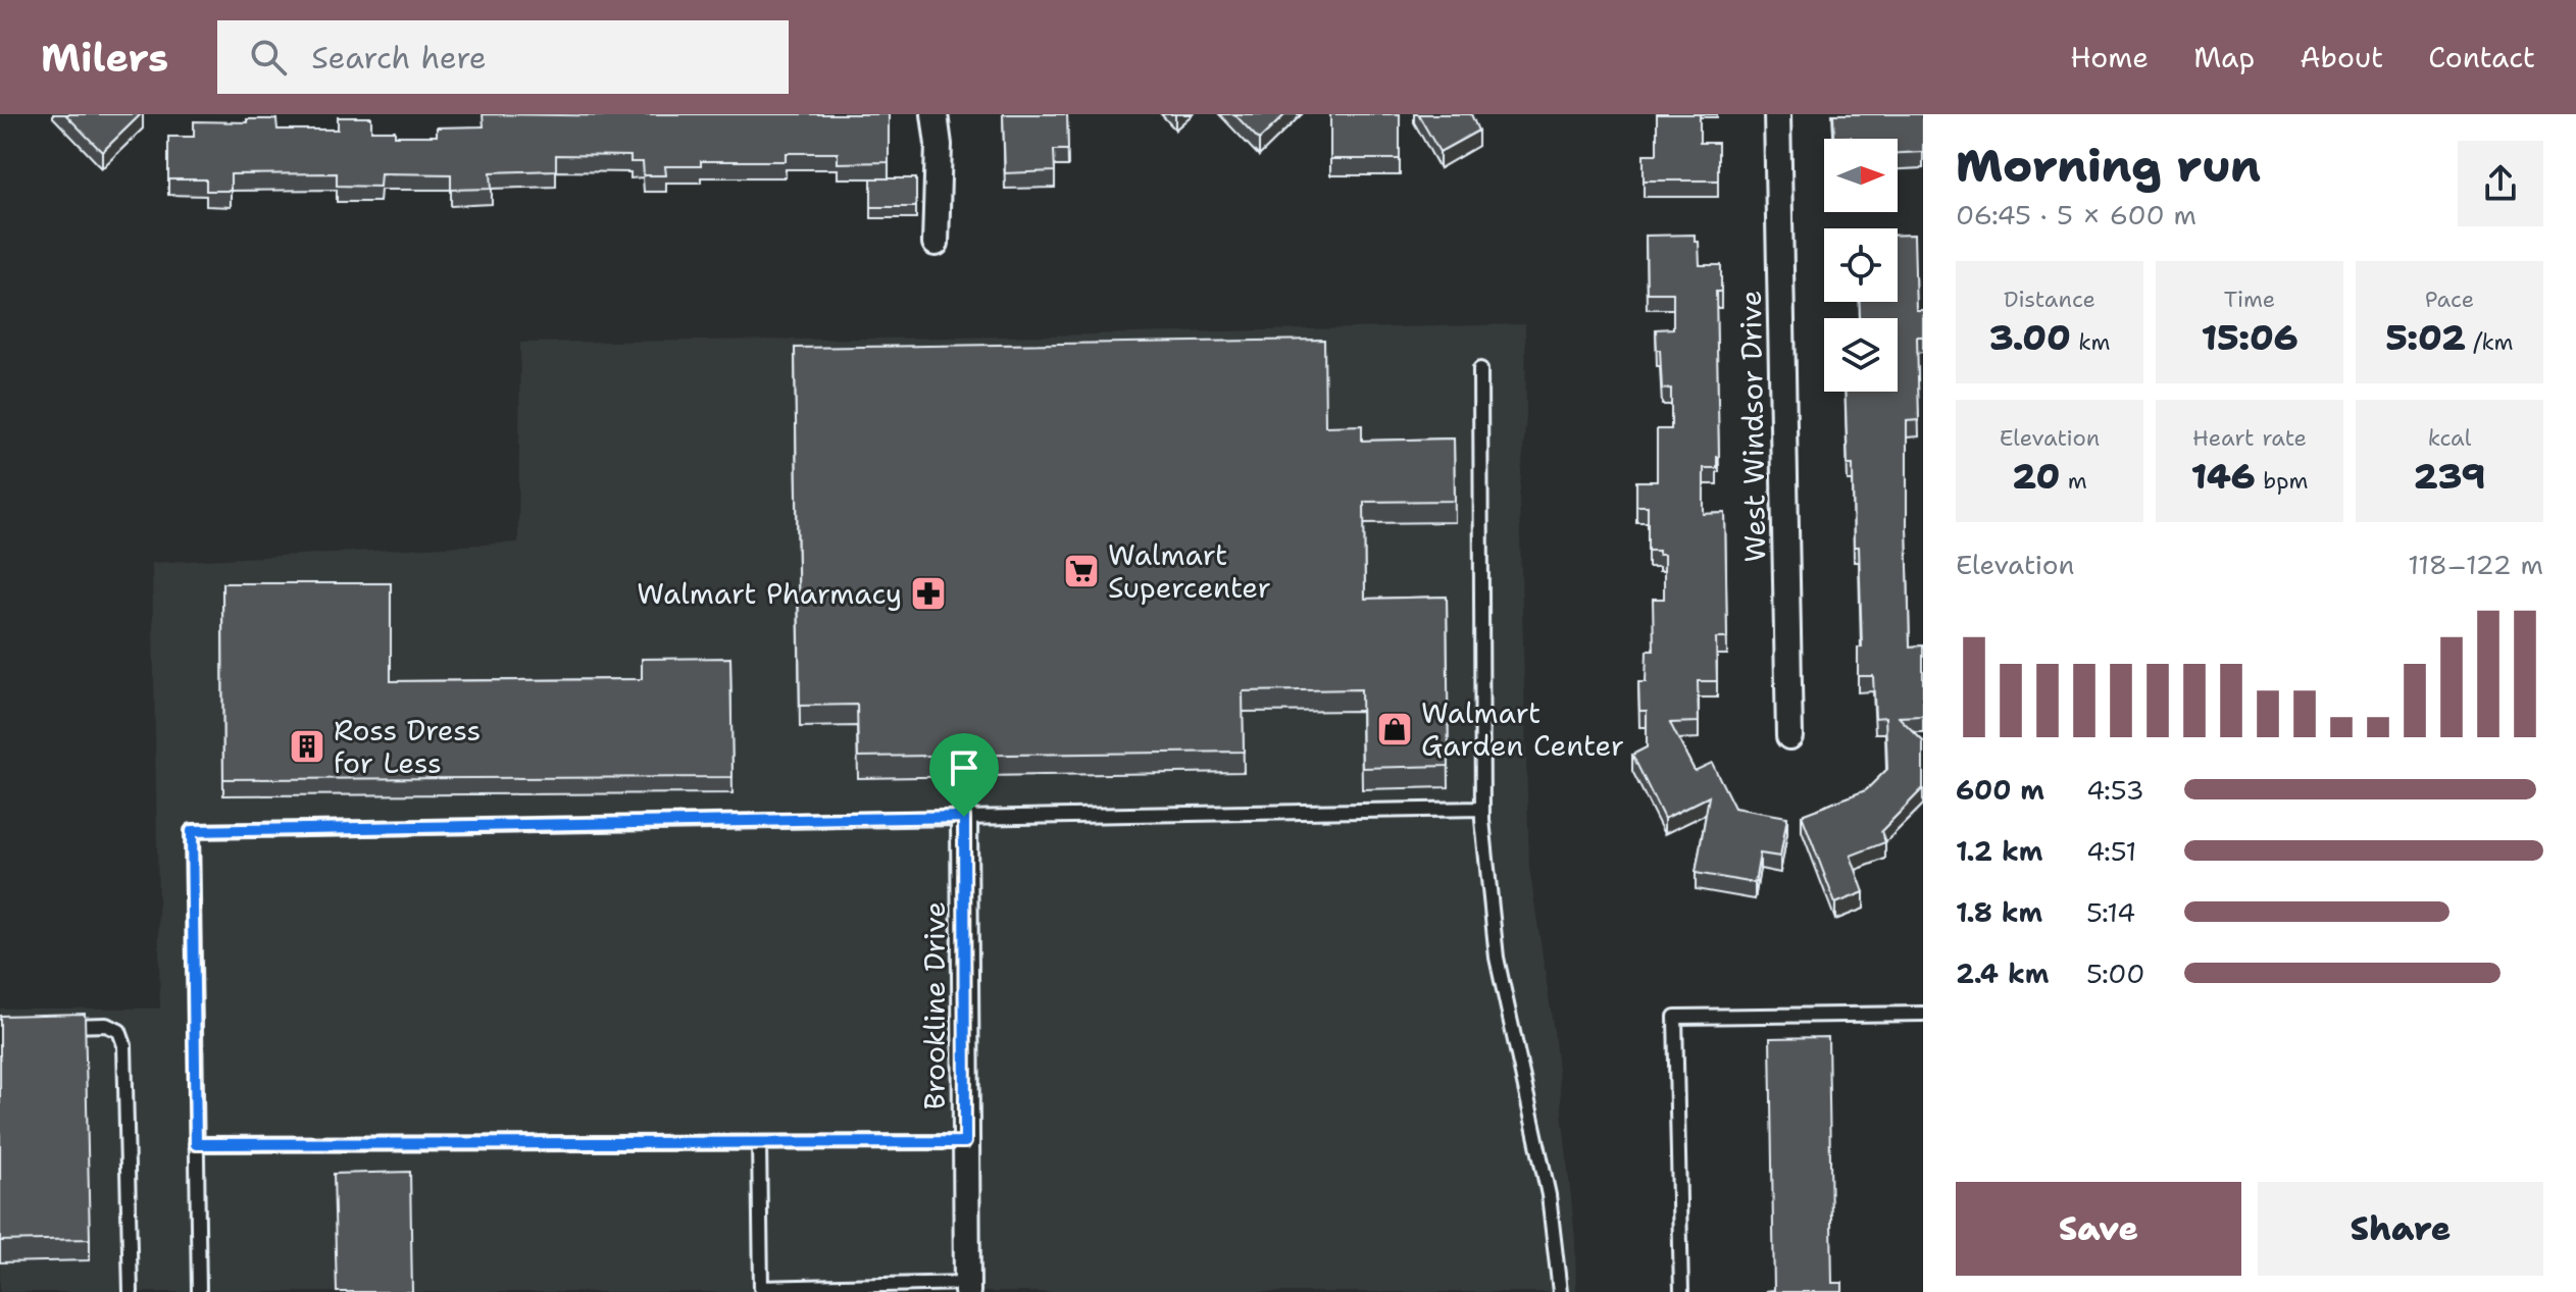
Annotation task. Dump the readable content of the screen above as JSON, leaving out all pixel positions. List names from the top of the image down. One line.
{"streets":{"street":["West Windsor Drive","Brookline Drive"]},"places":{"supermarket":["Walmart Supercenter"],"pharmacy":["Walmart Pharmacy"],"shop":["Walmart Garden Center"],"building":["Ross Dress for Less"]},"north":"right","page":{"header":"Milers","search":"Search here","nav":["Home","Map","About","Contact"],"heading":["Morning run","06:45 · 5 × 600 m"],"stats":[["Distance","3.00 km"],["Time","15:06"],["Pace","5:02 /km"],["Elevation","20 m"],["Heart rate","146 bpm"],["kcal","239"]],"chart":["Elevation","118–122 m"],"list":[{"name":"600 m","note":"4:53"},{"name":"1.2 km","note":"4:51"},{"name":"1.8 km","note":"5:14"},{"name":"2.4 km","note":"5:00"}],"buttons":["Save","Share"]}}
